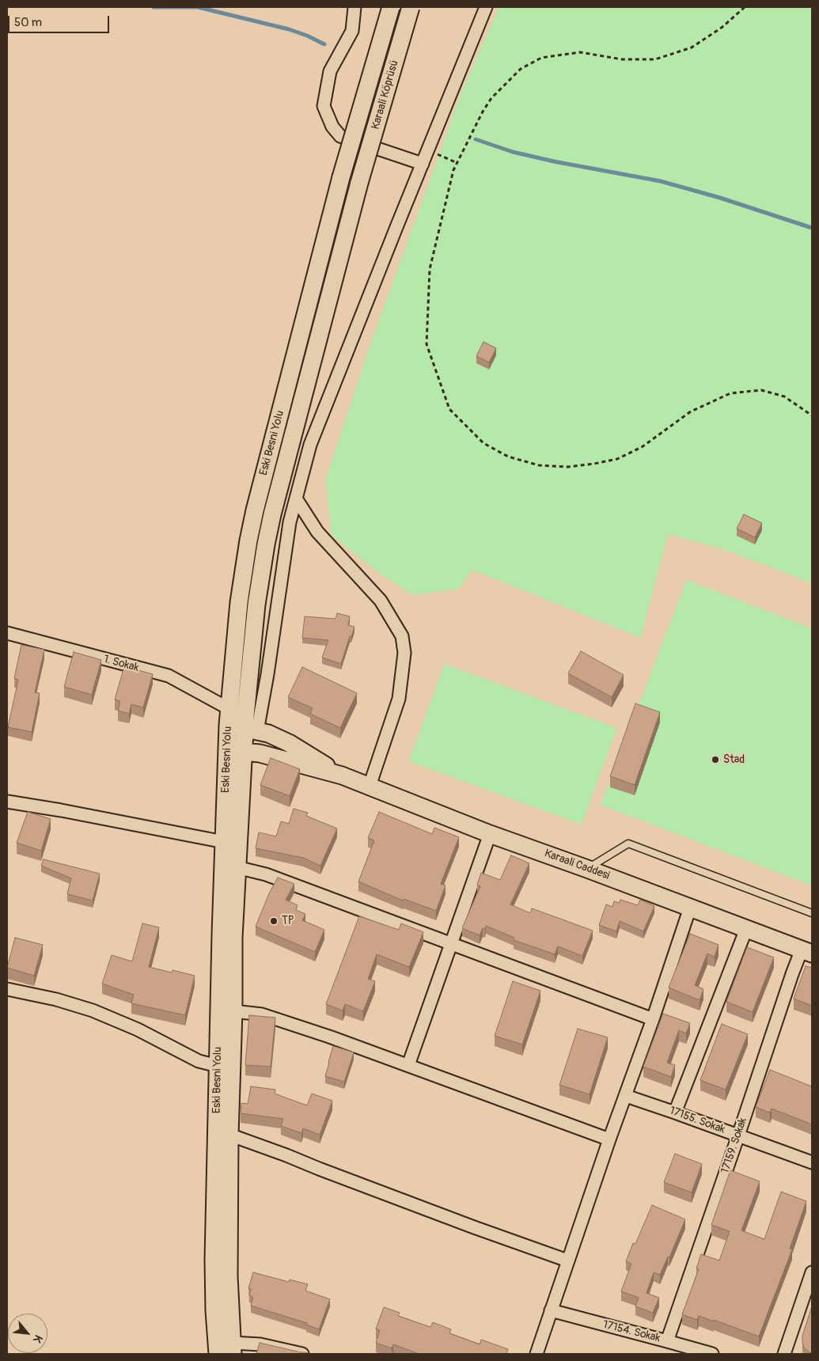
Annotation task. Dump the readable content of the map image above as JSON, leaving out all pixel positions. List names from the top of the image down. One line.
{"streets":{"main road":["Karaali Köprüsü","Eski Besni Yolu","Karaali Caddesi"],"street":["1. Sokak","17155. Sokak","17159. Sokak","17154. Sokak"]},"crossings":[["Karaali Köprüsü","Eski Besni Yolu"],["Eski Besni Yolu","1. Sokak"],["Karaali Caddesi","17159. Sokak"],["17155. Sokak","17159. Sokak"],["17159. Sokak","17154. Sokak"]],"places":["Stad","TP"],"scale_bar":"50 m","north":"bottom right"}
